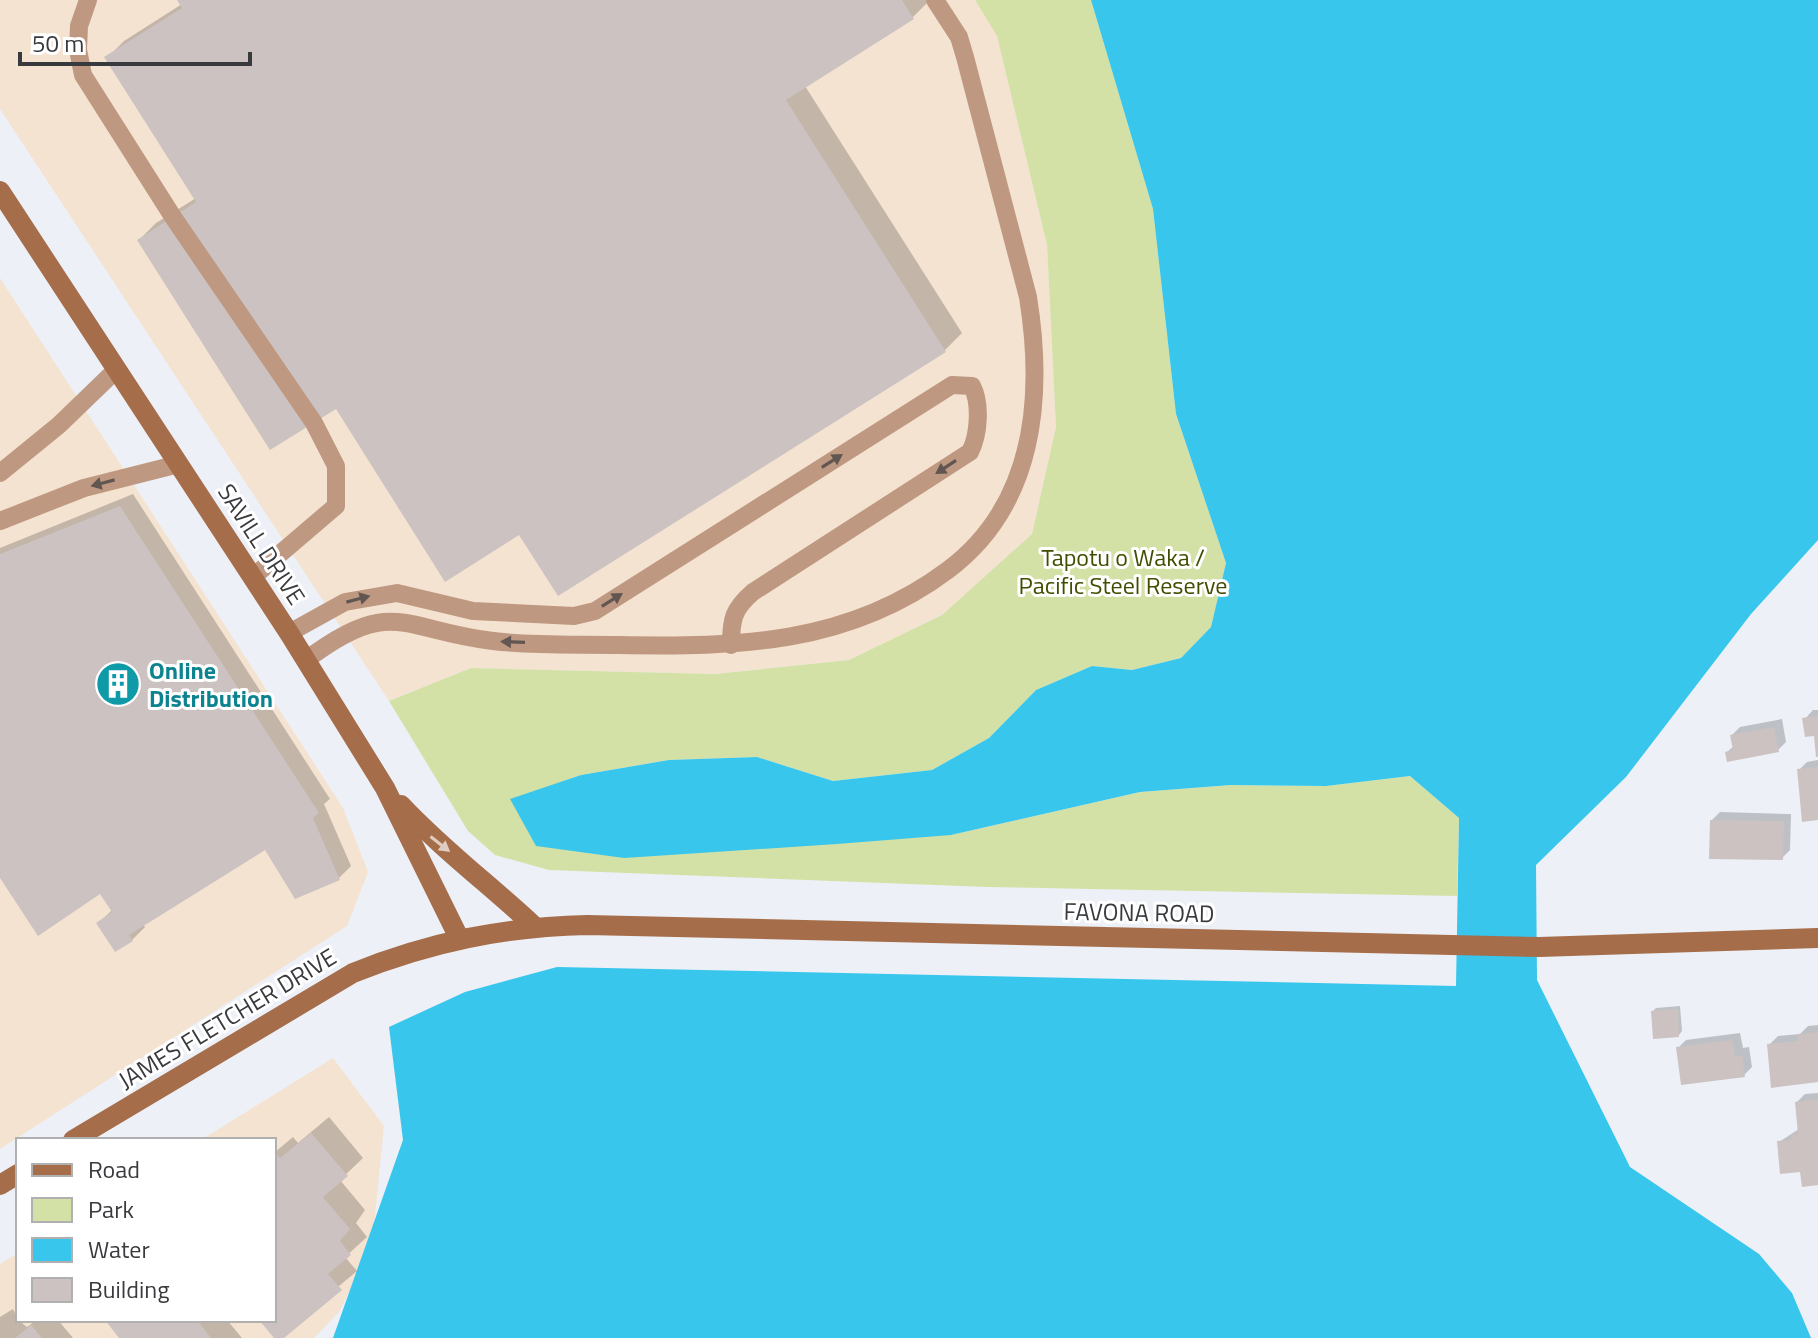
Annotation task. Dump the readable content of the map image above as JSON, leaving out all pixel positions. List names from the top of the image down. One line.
{"streets":{"main road":["SAVILL DRIVE","FAVONA ROAD","JAMES FLETCHER DRIVE"]},"crossings":[["SAVILL DRIVE","FAVONA ROAD"],["SAVILL DRIVE","JAMES FLETCHER DRIVE"],["FAVONA ROAD","JAMES FLETCHER DRIVE"]],"parks":["Tapotu o Waka / Pacific Steel Reserve"],"places":{"building":["Online Distribution"]},"legend":["Road","Park","Water","Building"],"scale_bar":"50 m"}
